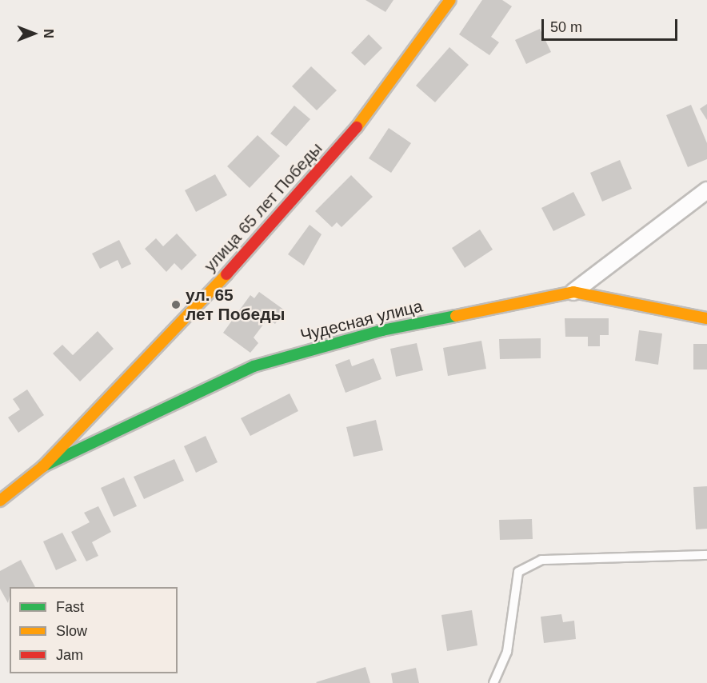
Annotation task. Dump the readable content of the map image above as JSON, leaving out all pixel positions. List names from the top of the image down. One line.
{"streets":{"street":["улица 65 лет Победы","Чудесная улица"]},"crossings":[["улица 65 лет Победы","Чудесная улица"]],"places":["ул. 65 лет Победы"],"legend":["Fast","Slow","Jam"],"scale_bar":"50 m","north":"right"}
